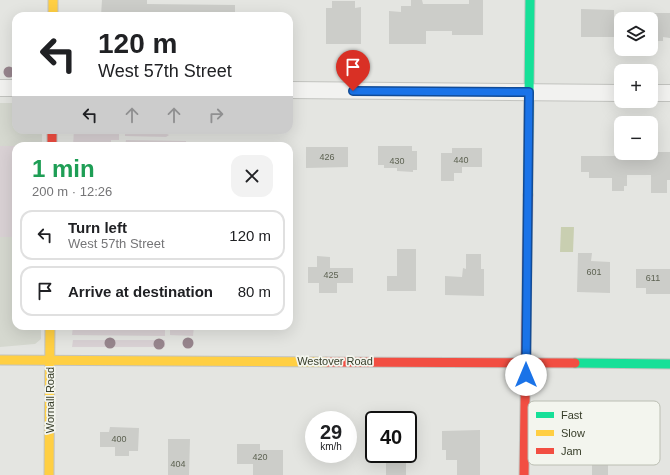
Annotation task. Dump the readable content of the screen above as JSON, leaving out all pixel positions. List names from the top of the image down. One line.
{"streets":{"street":["Westover Road","Wornall Road"]},"crossings":[["Westover Road","Wornall Road"]],"house_numbers":["426","440","430","601","425","611","400","420","404"],"legend":["Fast","Slow","Jam"],"page":{"map_buttons":["+","−"],"turn":["120 m","West 57th Street"],"heading":["1 min","200 m · 12:26"],"list":[{"name":"Turn left","note":"West 57th Street","value":"120 m"},{"name":"Arrive at destination","value":"80 m"}],"speed":"29 km/h","limit":"40"}}
